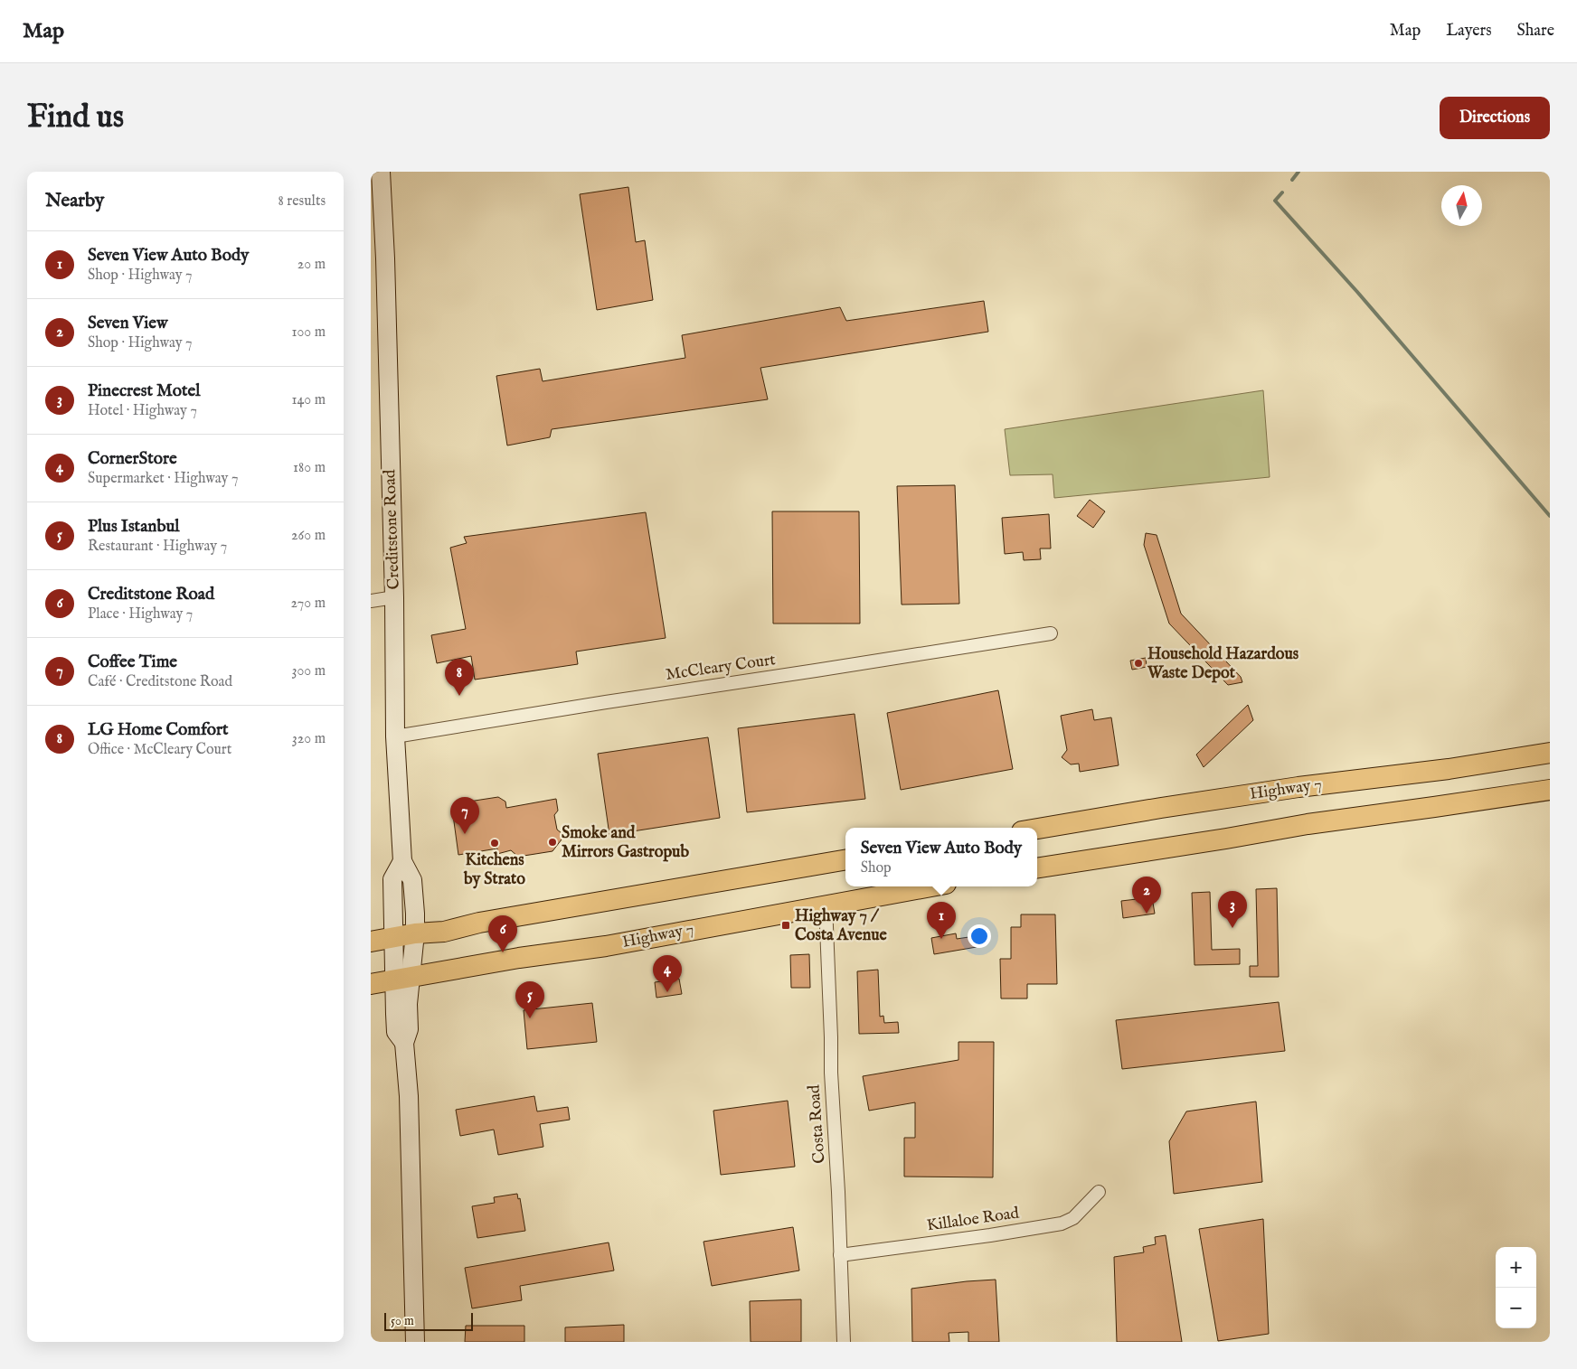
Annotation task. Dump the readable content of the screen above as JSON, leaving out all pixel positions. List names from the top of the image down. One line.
{"streets":{"main road":["Highway 7"],"street":["Creditstone Road","McCleary Court","Costa Road","Killaloe Road"]},"crossings":[["Creditstone Road","McCleary Court"],["Creditstone Road","Highway 7"],["Highway 7","Costa Road"],["Costa Road","Killaloe Road"]],"places":{"other":["Household Hazardous Waste Depot","Smoke and Mirrors Gastropub","Kitchens by Strato"],"transit":["Highway 7 / Costa Avenue"]},"scale_bar":"50 m","north":"top","page":{"header":"Map","nav":["Map","Layers","Share"],"buttons":"Directions","title":"Find us","heading":["Nearby","8 results"],"list":[{"mark":"1","name":"Seven View Auto Body","note":"Shop · Highway 7","value":"20 m"},{"mark":"2","name":"Seven View","note":"Shop · Highway 7","value":"100 m"},{"mark":"3","name":"Pinecrest Motel","note":"Hotel · Highway 7","value":"140 m"},{"mark":"4","name":"CornerStore","note":"Supermarket · Highway 7","value":"180 m"},{"mark":"5","name":"Plus Istanbul","note":"Restaurant · Highway 7","value":"260 m"},{"mark":"6","name":"Creditstone Road","note":"Place · Highway 7","value":"270 m"},{"mark":"7","name":"Coffee Time","note":"Café · Creditstone Road","value":"300 m"},{"mark":"8","name":"LG Home Comfort","note":"Office · McCleary Court","value":"320 m"}],"pins":["8","7","2","3","1","6","4","5"],"popup":["Seven View Auto Body","Shop"],"map_buttons":["+","−"],"scale":"50 m"}}
